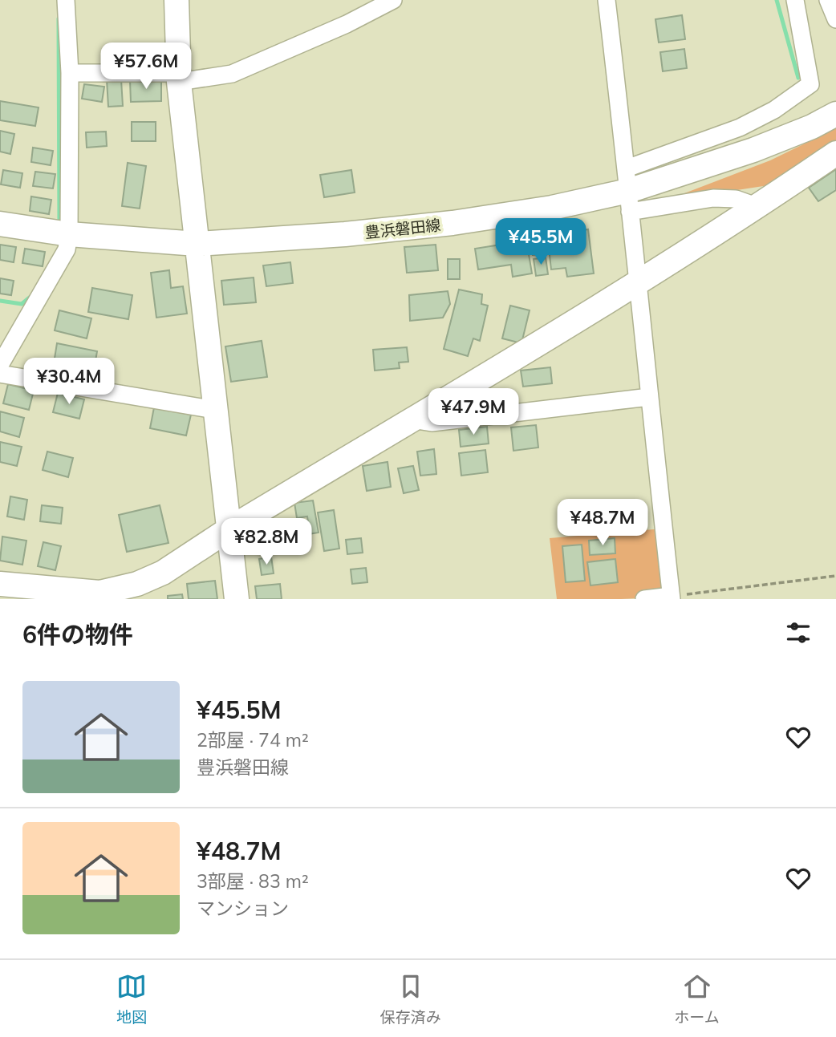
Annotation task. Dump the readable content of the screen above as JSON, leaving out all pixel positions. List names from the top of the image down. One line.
{"streets":{"street":["豊浜磐田線"]},"page":{"price":["¥57.6M","¥45.5M","¥30.4M","¥47.9M","¥48.7M","¥82.8M"],"heading":"6件の物件","list":[{"name":"¥45.5M","note":"2部屋 · 74 m² · 豊浜磐田線"},{"name":"¥48.7M","note":"3部屋 · 83 m² · マンション"}],"tabs":["地図","保存済み","ホーム"]}}
